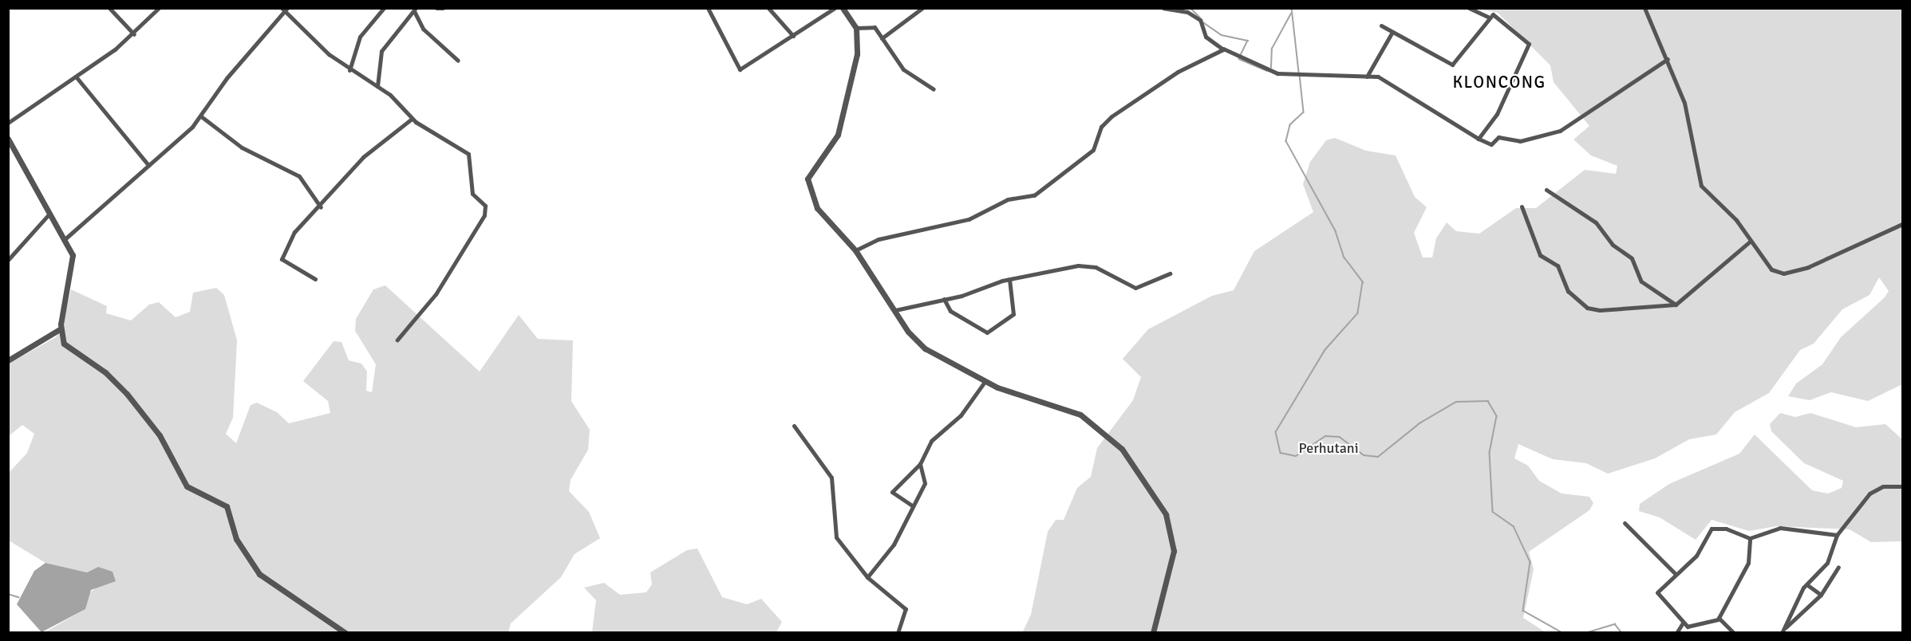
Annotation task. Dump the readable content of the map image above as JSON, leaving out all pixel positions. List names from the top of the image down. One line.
{"districts":["KLONCONG"],"parks":["Perhutani"]}
